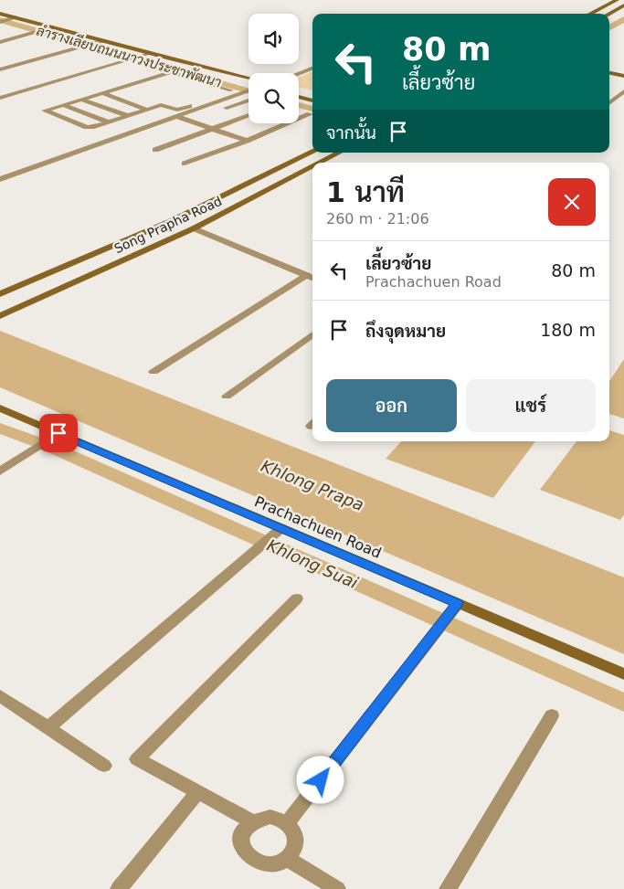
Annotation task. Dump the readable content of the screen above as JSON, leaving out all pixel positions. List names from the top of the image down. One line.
{"streets":{"street":["Song Prapha Road","Prachachuen Road"]},"water":["ลำรางเลียบถนนนาวงประชาพัฒนา","Khlong Prapa","Khlong Suai"],"page":{"turn":["80 m","เลี้ยวซ้าย"],"then":"จากนั้น","heading":["1 นาที","260 m · 21:06"],"list":[{"name":"เลี้ยวซ้าย","note":"Prachachuen Road","value":"80 m"},{"name":"ถึงจุดหมาย","value":"180 m"}],"buttons":["ออก","แชร์"]}}
